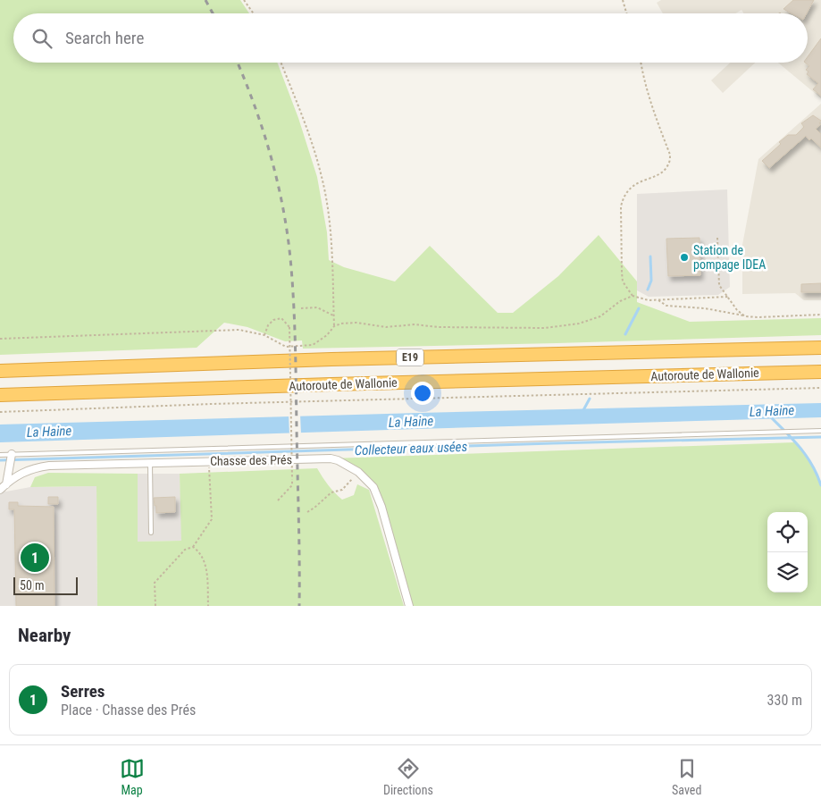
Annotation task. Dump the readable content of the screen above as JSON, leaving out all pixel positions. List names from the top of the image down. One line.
{"streets":{"highway":["E19","Autoroute de Wallonie"],"street":["Chasse des Prés"]},"water":["La Haine","Collecteur eaux usées"],"places":["Station de pompage IDEA"],"scale_bar":"50 m","page":{"search":"Search here","pins":"1","scale":"50 m","heading":"Nearby","list":[{"mark":"1","name":"Serres","note":"Place · Chasse des Prés","value":"330 m"}],"nav":["Map","Directions","Saved"]}}
